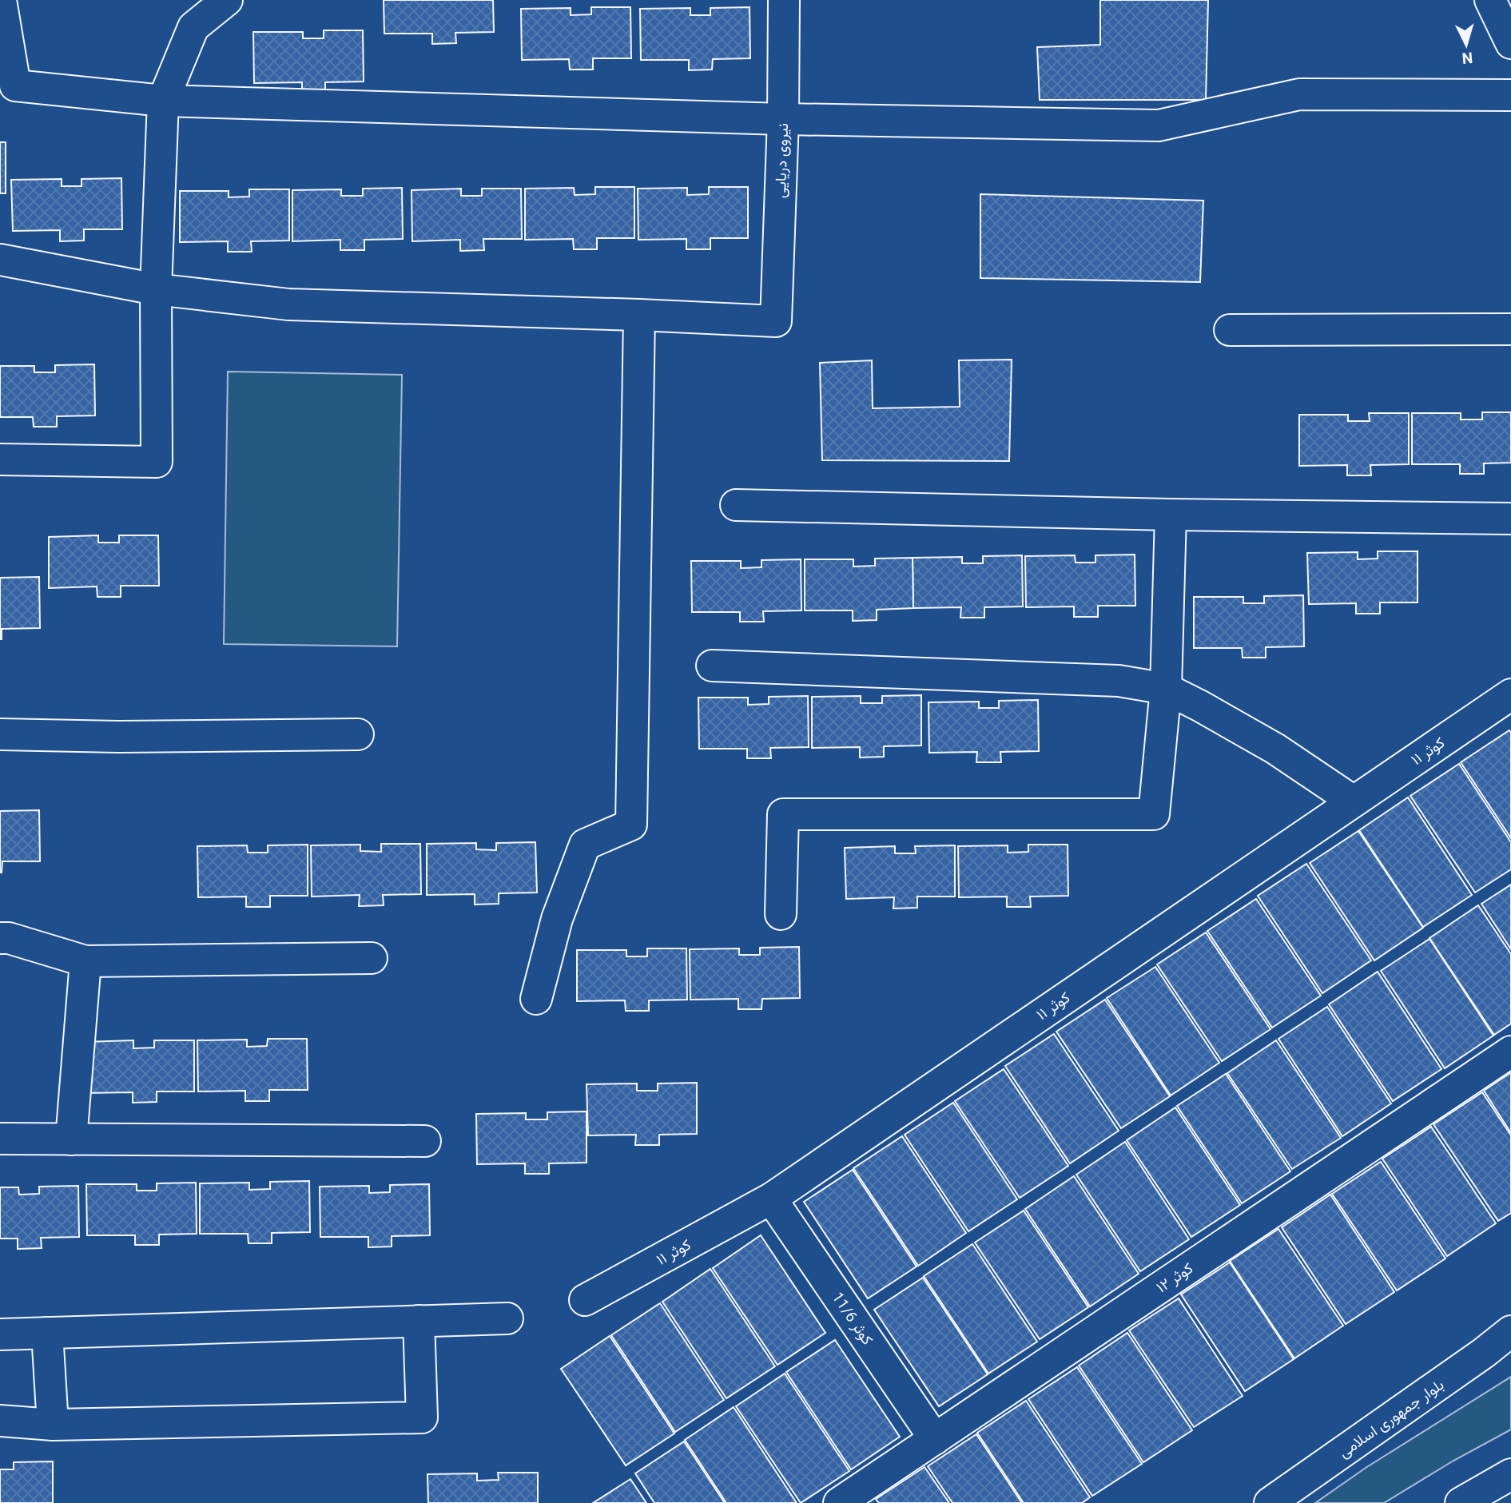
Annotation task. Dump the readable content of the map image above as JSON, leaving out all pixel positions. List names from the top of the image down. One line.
{"streets":{"street":["نیروی دریایی","کوثر ۱۱","کوثر ۱۲","کوثر 11/6","بلوار جمهوری اسلامی"]},"crossings":[["کوثر ۱۱","کوثر 11/6"],["کوثر ۱۲","کوثر 11/6"]],"north":"bottom"}
